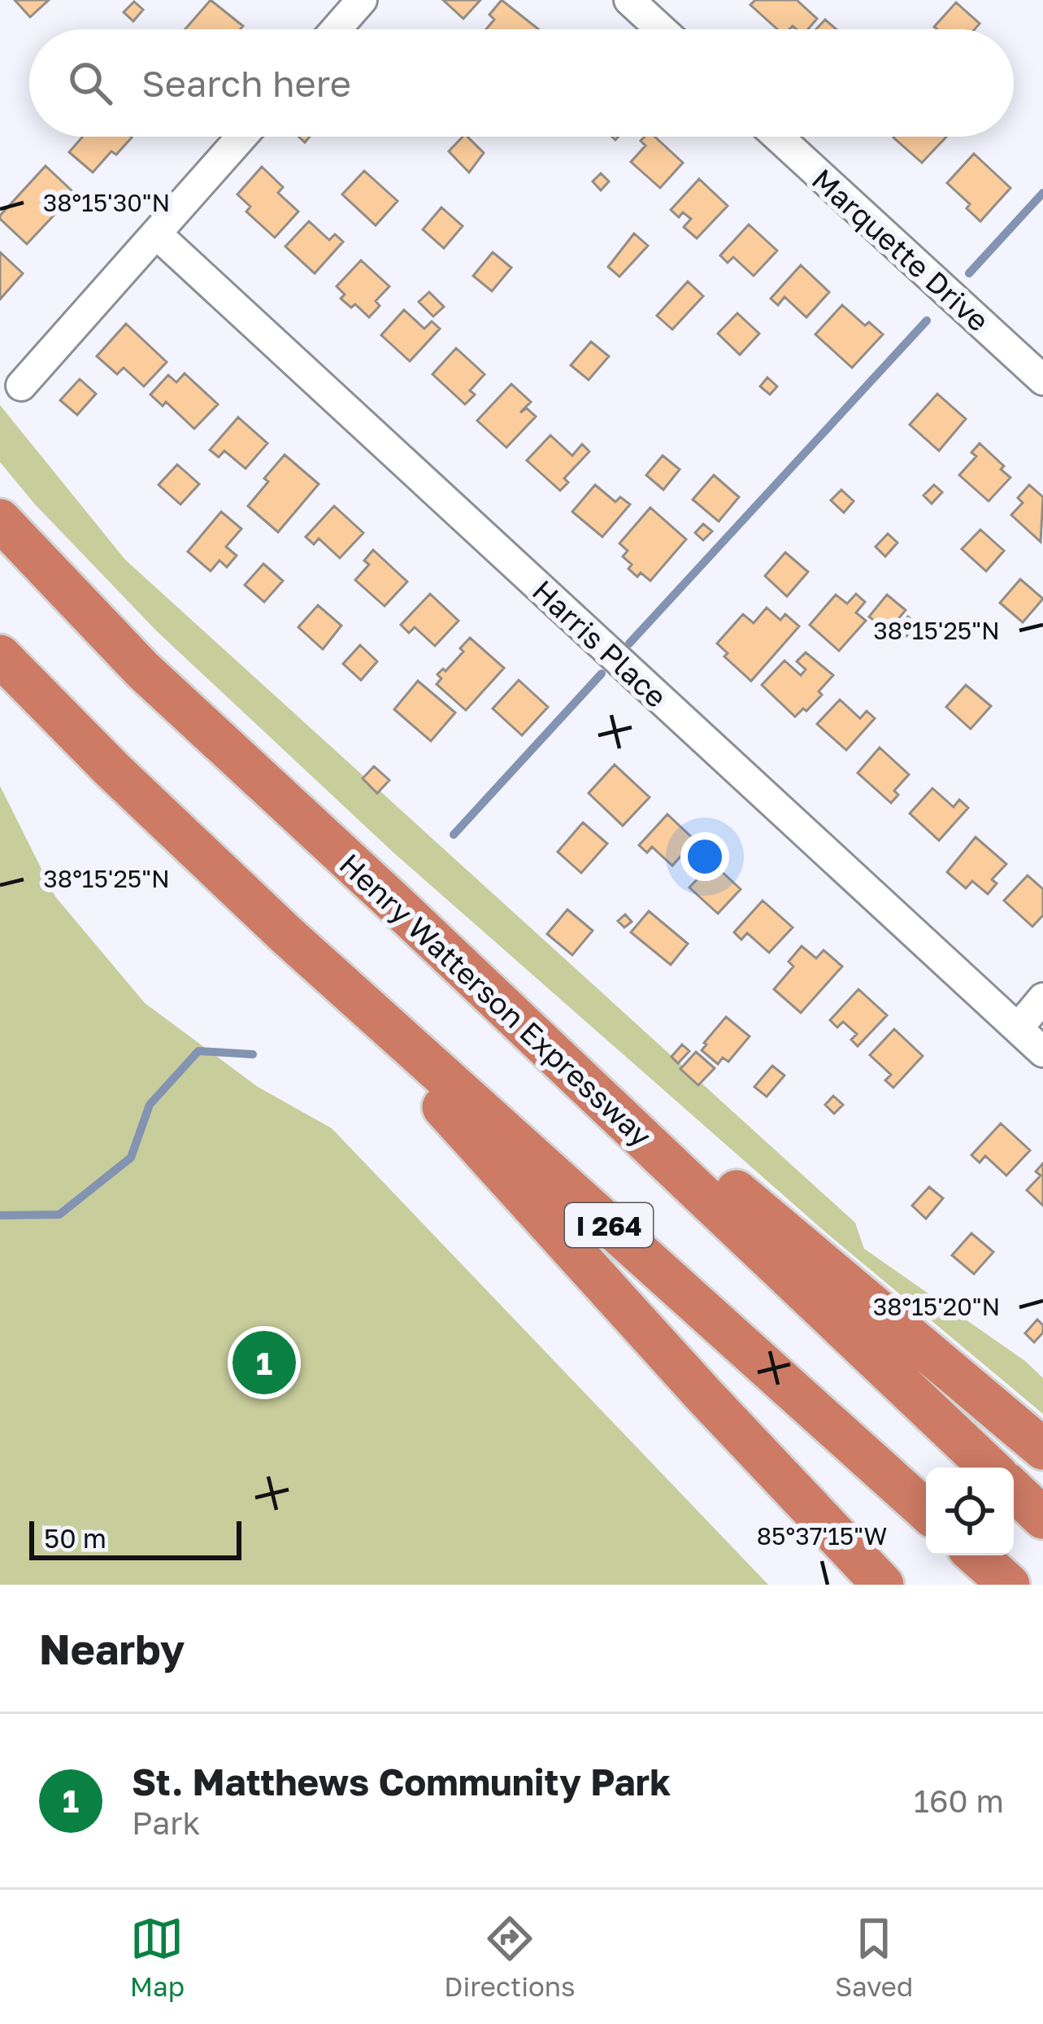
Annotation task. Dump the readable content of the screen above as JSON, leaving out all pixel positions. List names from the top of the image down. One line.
{"streets":{"highway":["Henry Watterson Expressway","I 264"],"street":["Marquette Drive","Harris Place"]},"scale_bar":"50 m","page":{"search":"Search here","pins":"1","scale":"50 m","heading":"Nearby","list":[{"mark":"1","name":"St. Matthews Community Park","note":"Park","value":"160 m"}],"nav":["Map","Directions","Saved"]},"coordinates":["38°15'30\"N","38°15'25\"N","38°15'20\"N","85°37'15\"W"]}
